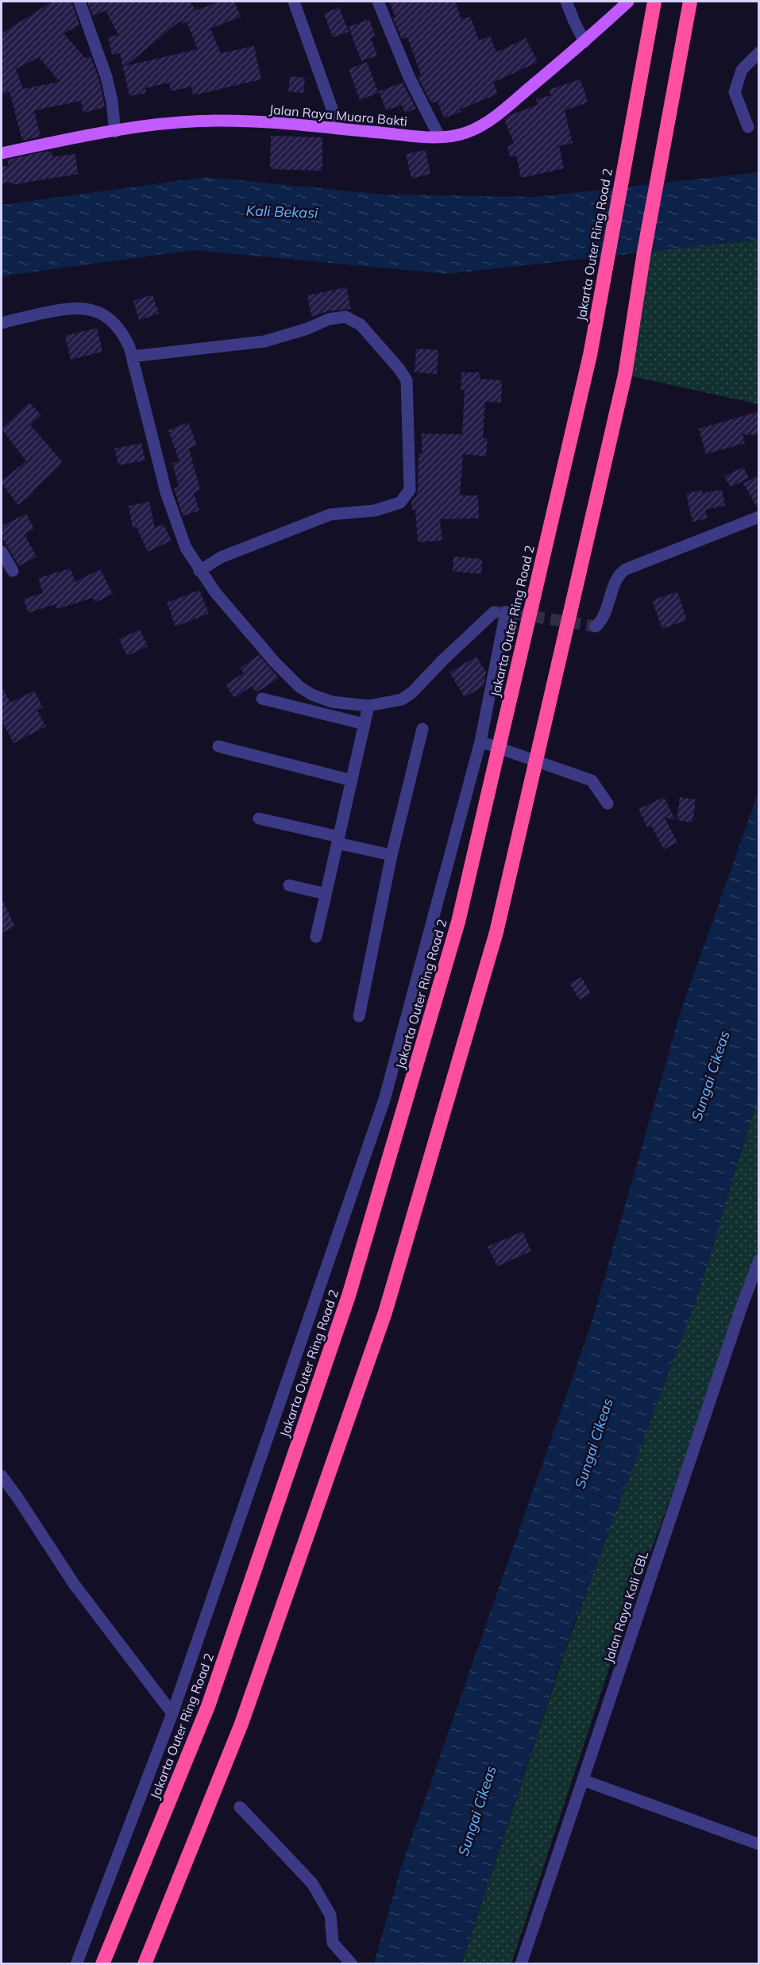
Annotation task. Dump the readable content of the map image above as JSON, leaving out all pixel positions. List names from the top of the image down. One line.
{"streets":{"highway":["Jakarta Outer Ring Road 2"],"main road":["Jalan Raya Muara Bakti"],"street":["Jalan Raya Kali CBL"]},"water":["Kali Bekasi","Sungai Cikeas"]}
